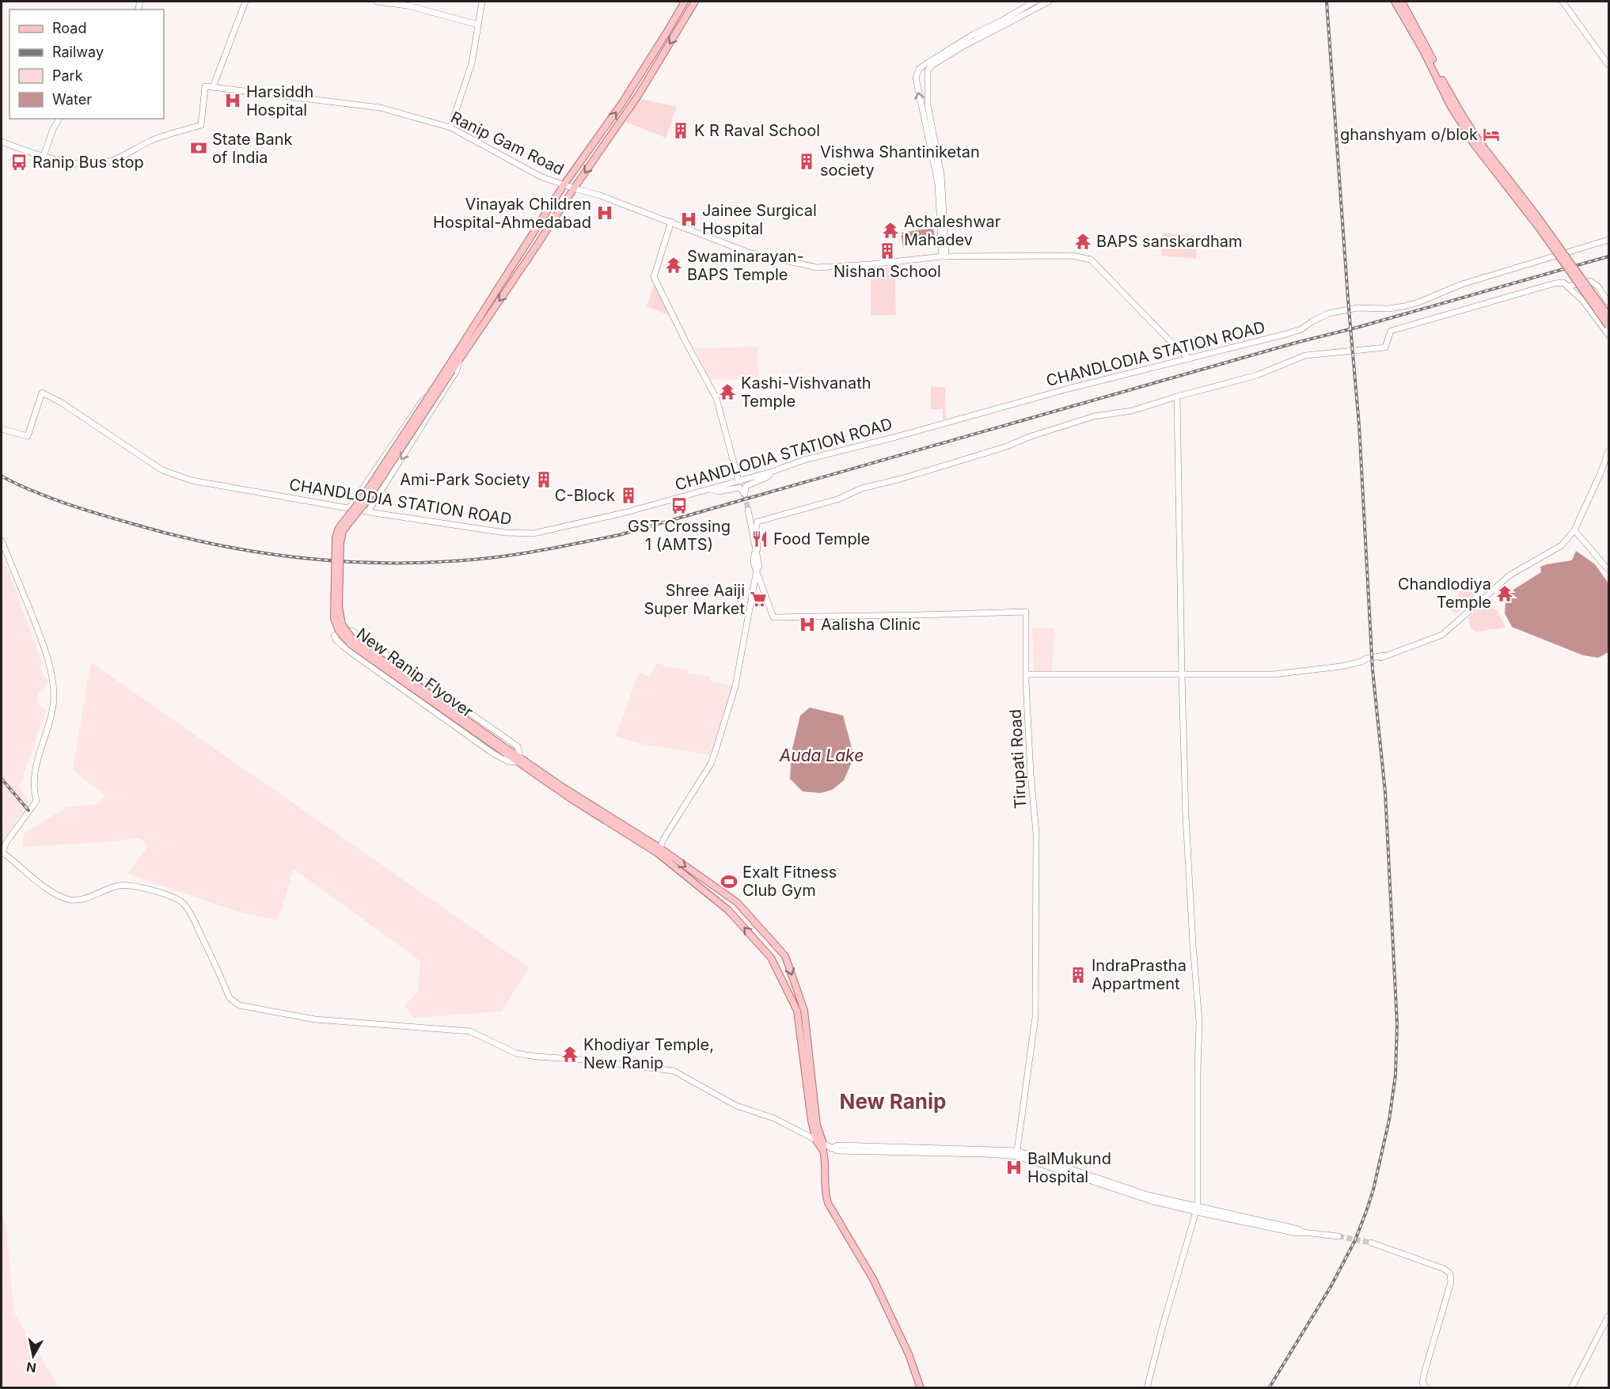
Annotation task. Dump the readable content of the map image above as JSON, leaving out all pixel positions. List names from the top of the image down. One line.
{"streets":{"main road":["New Ranip Flyover"],"street":["Ranip Gam Road","CHANDLODIA STATION ROAD","Tirupati Road"]},"crossings":[["Ranip Gam Road","CHANDLODIA STATION ROAD"],["Ranip Gam Road","New Ranip Flyover"]],"districts":["New Ranip"],"water":["Auda Lake"],"places":{"hospital":["Harsiddh Hospital","Vinayak Children Hospital-Ahmedabad","Jainee Surgical Hospital","Aalisha Clinic","BalMukund Hospital"],"building":["K R Raval School","Vishwa Shantiniketan society","Nishan School","Ami-Park Society","C-Block","IndraPrastha Appartment"],"hotel":["ghanshyam o/blok"],"bank":["State Bank of India"],"bus stop":["Ranip Bus stop","GST Crossing 1 (AMTS)"],"temple":["Achaleshwar Mahadev","BAPS sanskardham","Swaminarayan- BAPS Temple","Kashi-Vishvanath Temple","Chandlodiya Temple","Khodiyar Temple, New Ranip"],"restaurant":["Food Temple"],"supermarket":["Shree Aaiji Super Market"],"sports":["Exalt Fitness Club Gym"]},"legend":["Road","Railway","Park","Water"],"north":"bottom"}
